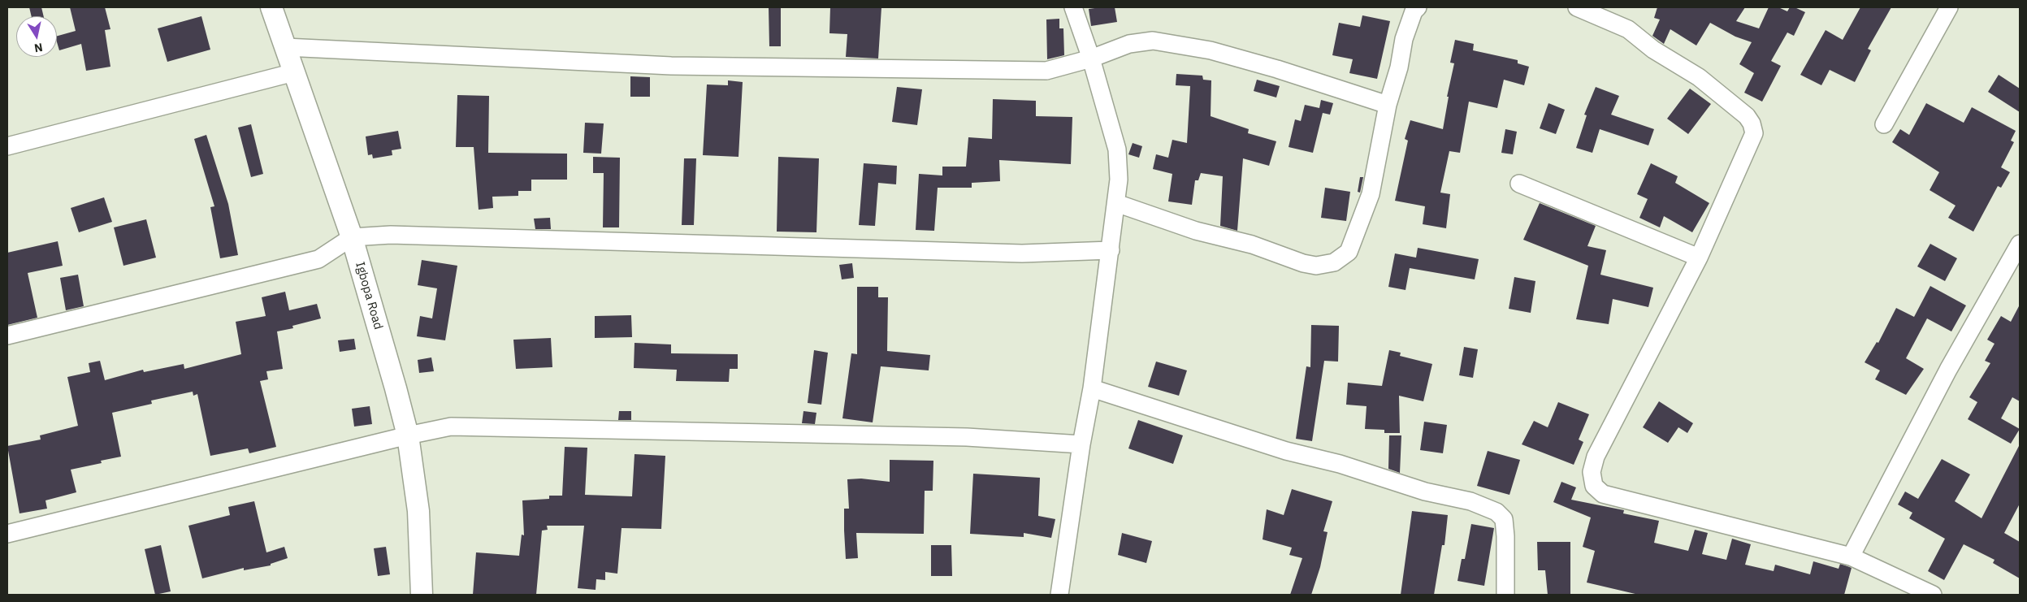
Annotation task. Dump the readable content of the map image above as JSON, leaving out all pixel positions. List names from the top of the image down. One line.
{"streets":{"street":["Igbopa Road"]},"north":"bottom"}
